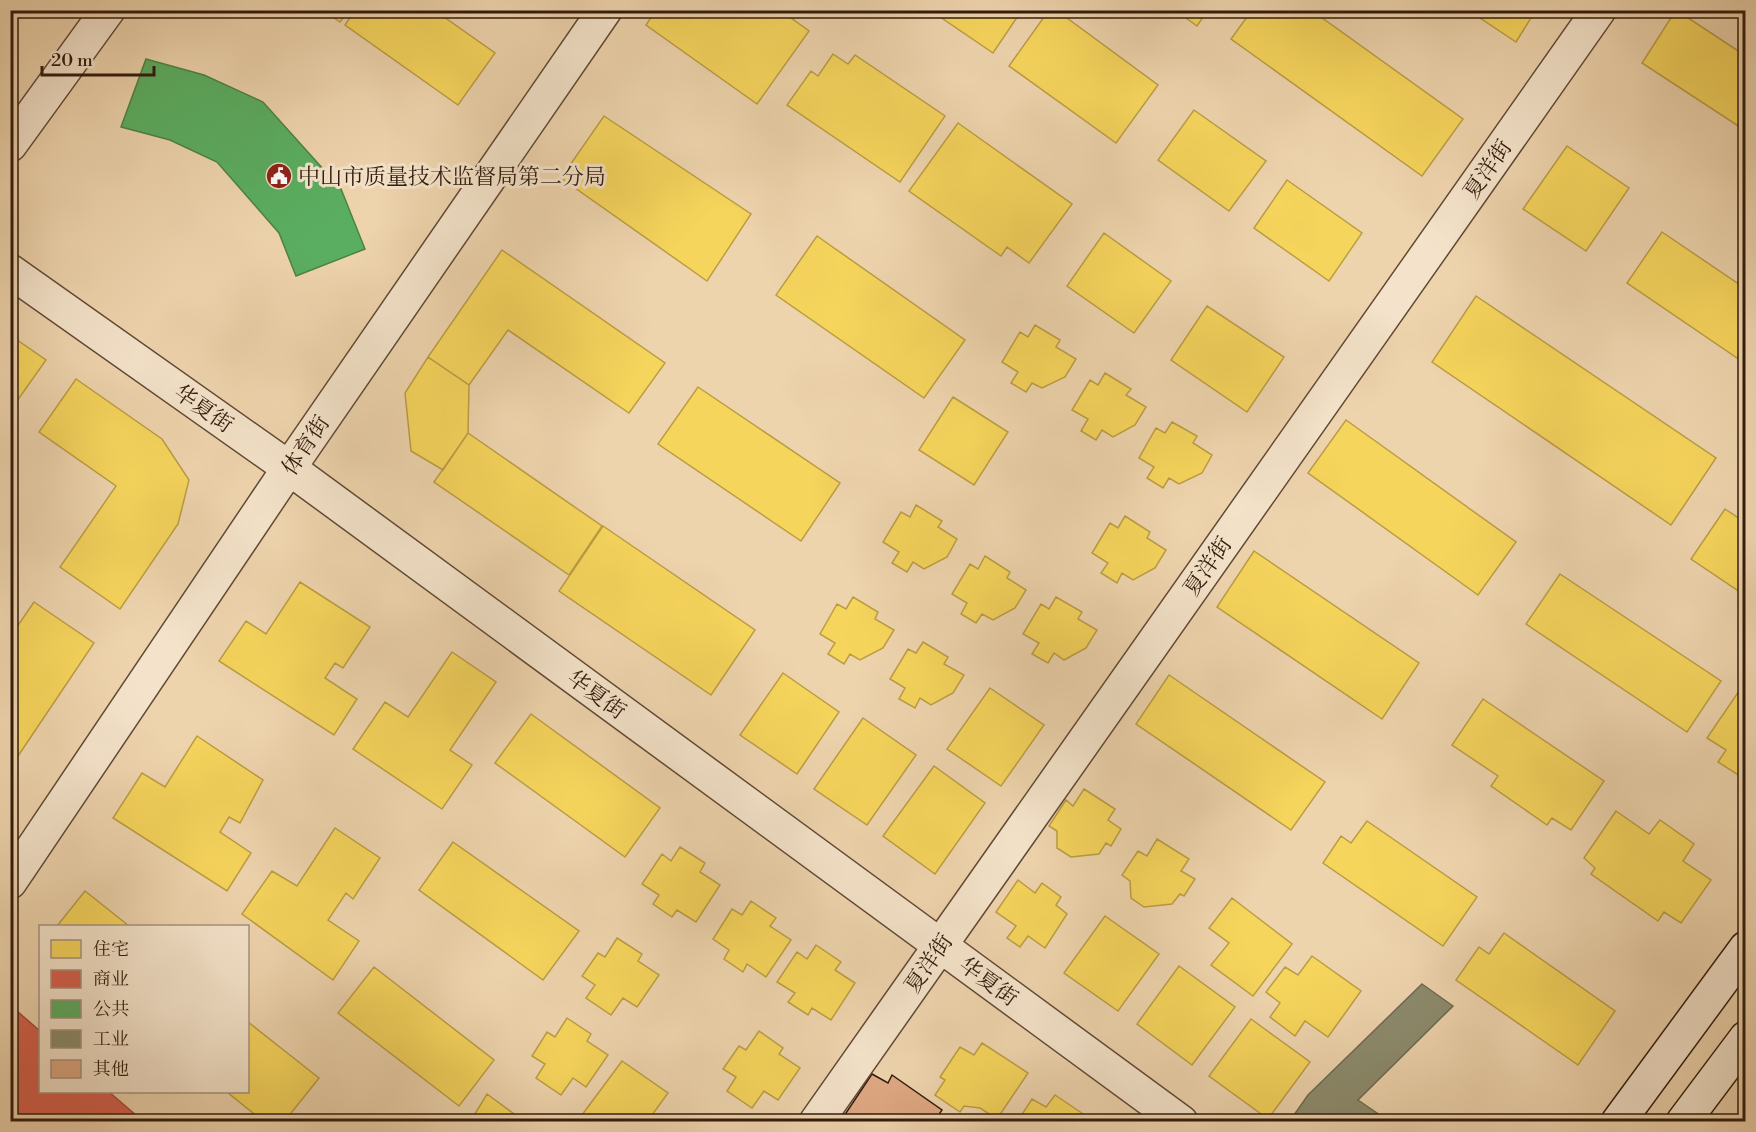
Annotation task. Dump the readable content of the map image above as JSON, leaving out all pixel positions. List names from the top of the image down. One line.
{"streets":{"street":["夏洋街","华夏街","体育街"]},"crossings":[["夏洋街","华夏街"],["华夏街","体育街"]],"places":{"public building":["中山市质量技术监督局第二分局"]},"legend":["住宅","商业","公共","工业","其他"],"scale_bar":"20 m"}
